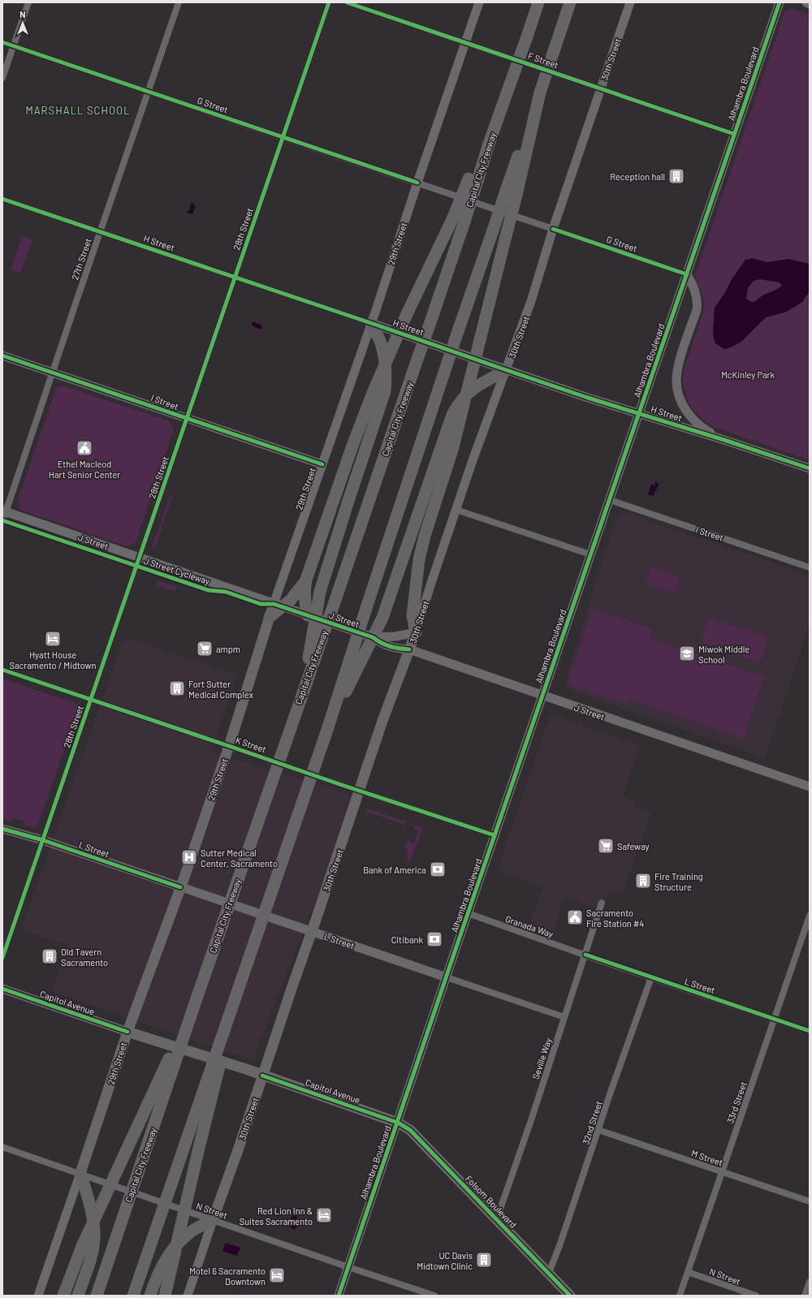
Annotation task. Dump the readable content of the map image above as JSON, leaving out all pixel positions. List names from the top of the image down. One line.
{"streets":{"highway":["Capital City Freeway"],"main road":["30th Street","Alhambra Boulevard","H Street","29th Street","I Street","J Street","L Street","Capitol Avenue","Folsom Boulevard"],"street":["F Street","G Street","28th Street","27th Street","K Street","Granada Way","Seville Way","33rd Street","32nd Street","M Street","N Street"],"cycle path":["J Street Cycleway"]},"crossings":[["30th Street","F Street"],["30th Street","G Street"],["30th Street","H Street"],["30th Street","J Street"],["30th Street","K Street"],["30th Street","L Street"],["30th Street","Capitol Avenue"],["30th Street","N Street"],["F Street","Alhambra Boulevard"],["F Street","29th Street"],["Alhambra Boulevard","G Street"],["Alhambra Boulevard","H Street"],["Alhambra Boulevard","I Street"],["Alhambra Boulevard","J Street"],["Alhambra Boulevard","K Street"],["Alhambra Boulevard","L Street"],["Alhambra Boulevard","Granada Way"],["Alhambra Boulevard","Capitol Avenue"],["Alhambra Boulevard","Folsom Boulevard"],["Alhambra Boulevard","N Street"],["G Street","28th Street"],["G Street","29th Street"],["G Street","27th Street"],["28th Street","H Street"],["28th Street","I Street"],["28th Street","J Street"],["28th Street","K Street"],["28th Street","L Street"],["H Street","29th Street"],["H Street","27th Street"],["29th Street","I Street"],["29th Street","J Street"],["29th Street","K Street"],["29th Street","L Street"],["29th Street","Capitol Avenue"],["29th Street","N Street"],["27th Street","I Street"],["27th Street","J Street"],["L Street","Granada Way"],["L Street","Seville Way"],["L Street","33rd Street"],["L Street","32nd Street"],["Granada Way","Seville Way"],["Capitol Avenue","Folsom Boulevard"],["Seville Way","Folsom Boulevard"],["33rd Street","M Street"],["33rd Street","N Street"],["32nd Street","M Street"],["32nd Street","Folsom Boulevard"]],"districts":["MARSHALL SCHOOL"],"parks":["McKinley Park"],"places":{"building":["Reception hall","Fort Sutter Medical Complex","Fire Training Structure","Old Tavern Sacramento","UC Davis Midtown Clinic"],"public building":["Ethel Macleod Hart Senior Center","Sacramento Fire Station #4"],"hotel":["Hyatt House Sacramento / Midtown","Red Lion Inn & Suites Sacramento","Motel 6 Sacramento Downtown"],"supermarket":["ampm","Safeway"],"school or university":["Miwok Middle School"],"hospital":["Sutter Medical Center, Sacramento"],"bank":["Bank of America","Citibank"]},"north":"top"}
